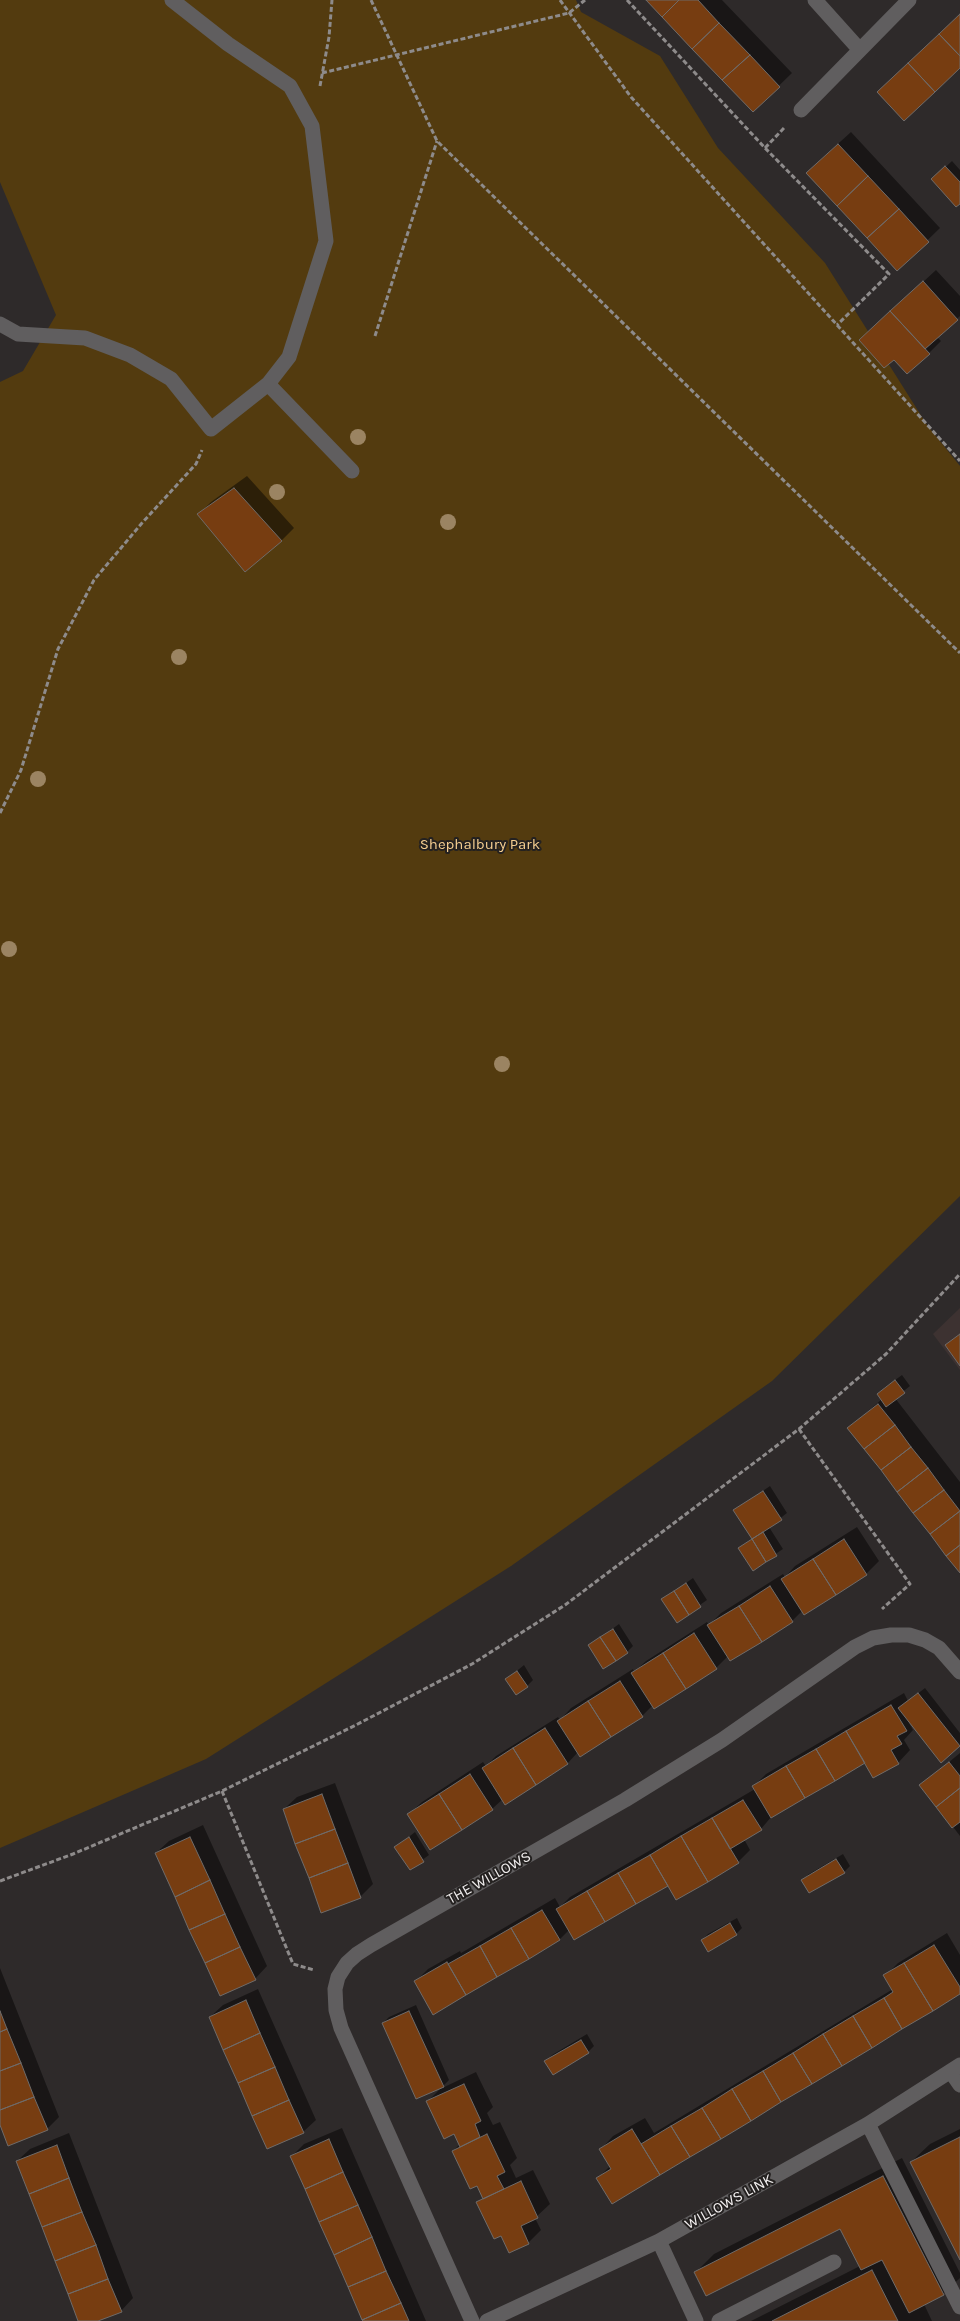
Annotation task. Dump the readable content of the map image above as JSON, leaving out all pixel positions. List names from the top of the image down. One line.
{"streets":{"street":["THE WILLOWS","WILLOWS LINK"]},"parks":["Shephalbury Park"]}
